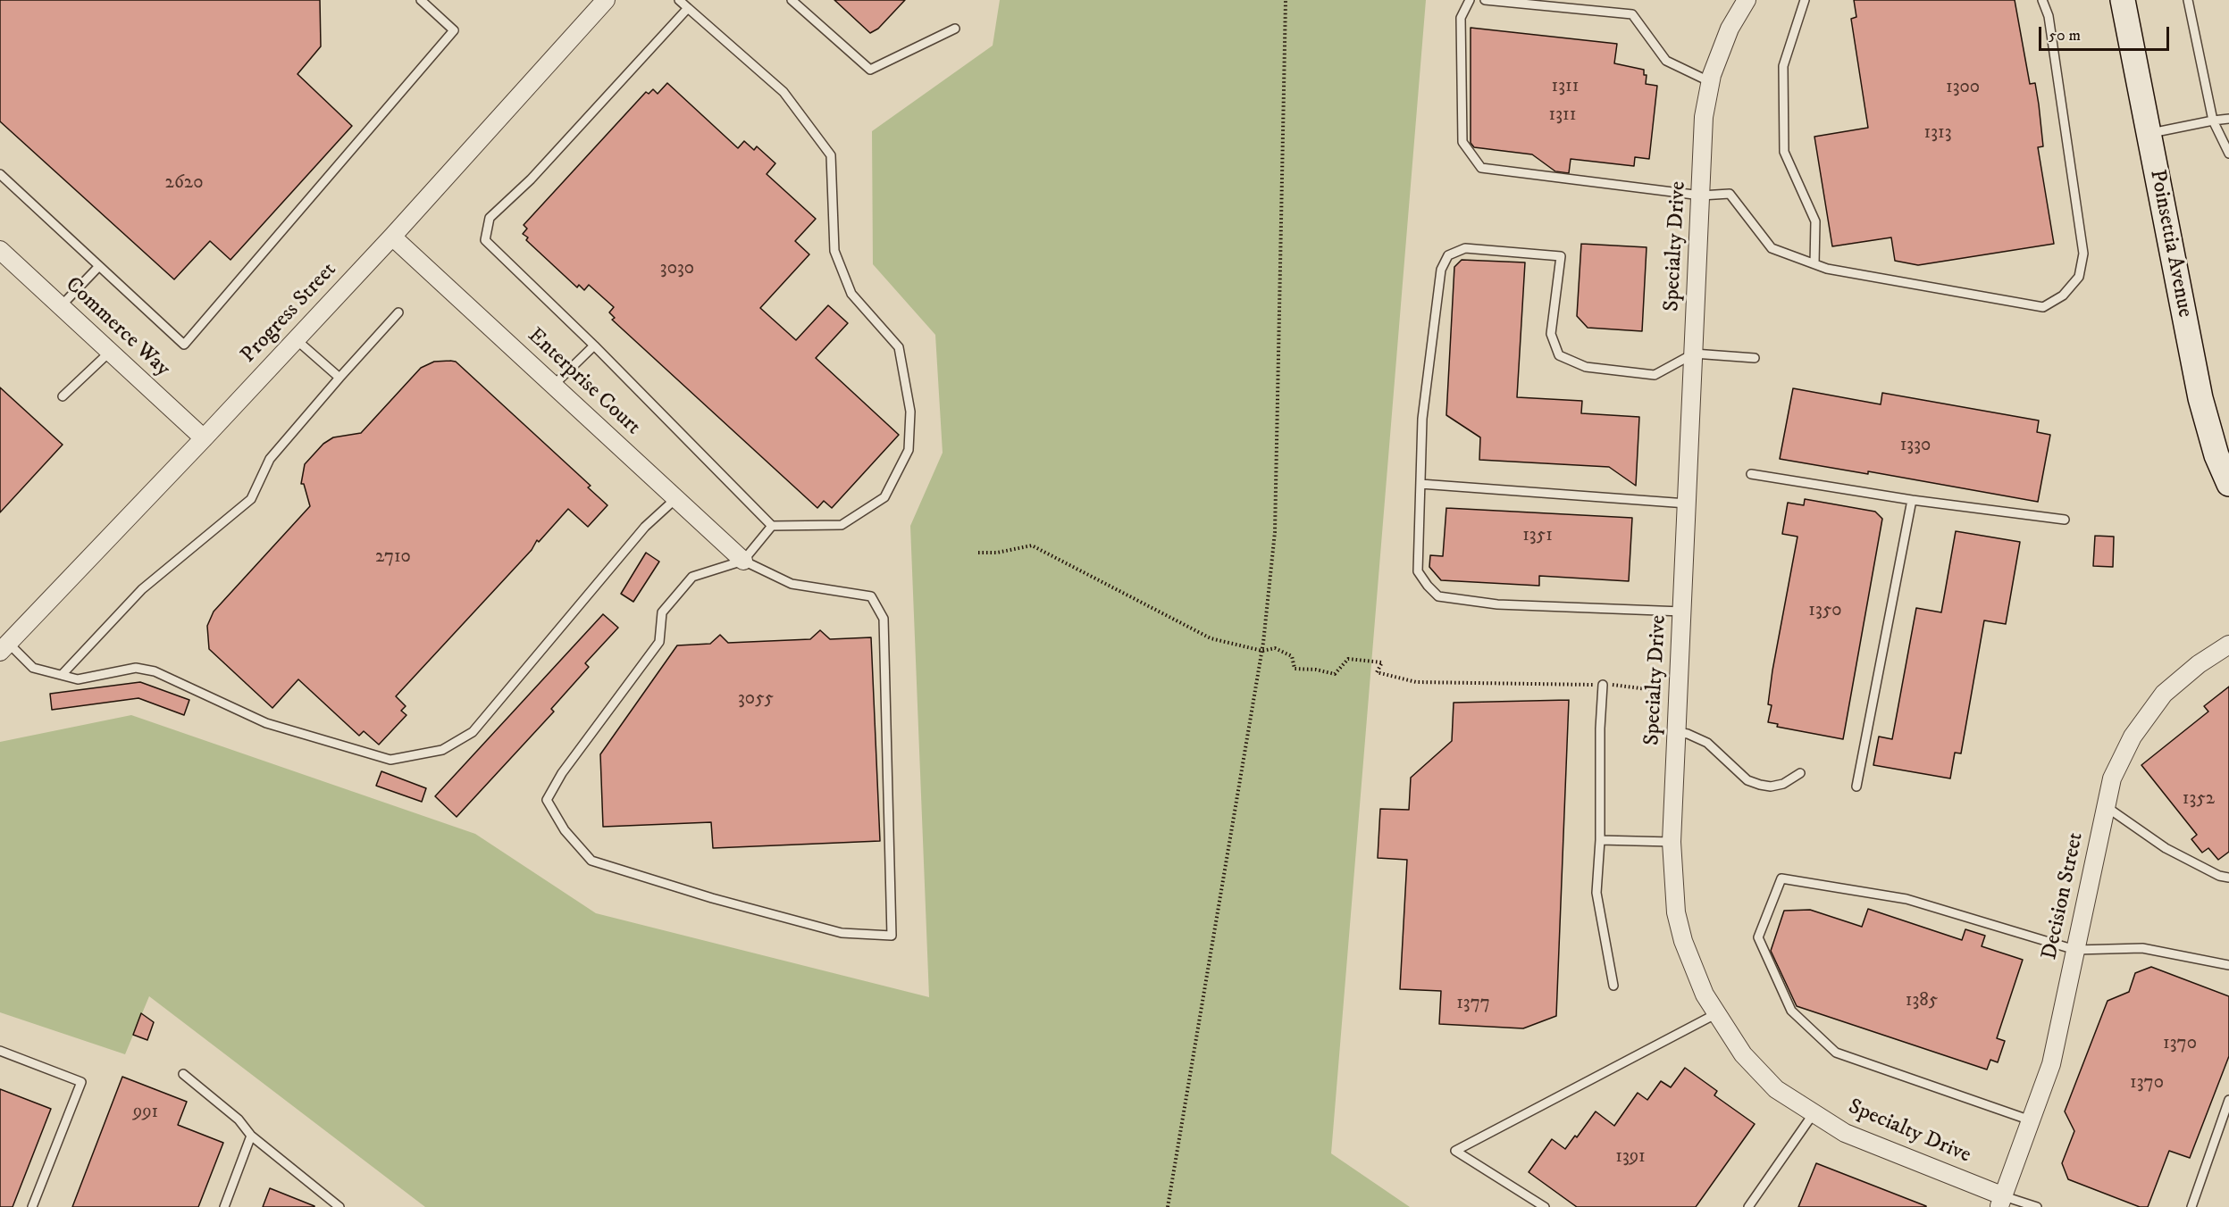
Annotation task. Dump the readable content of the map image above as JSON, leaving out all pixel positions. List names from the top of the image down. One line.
{"streets":{"main road":["Poinsettia Avenue"],"street":["Specialty Drive","Progress Street","Commerce Way","Enterprise Court","Decision Street"]},"crossings":[["Specialty Drive","Decision Street"],["Progress Street","Commerce Way"],["Progress Street","Enterprise Court"]],"house_numbers":["1311","1300","1311","1313","2620","3030","1330","1351","2710","1350","3055","1352","1385","1377","1370","1370","991","1391"],"scale_bar":"50 m"}
